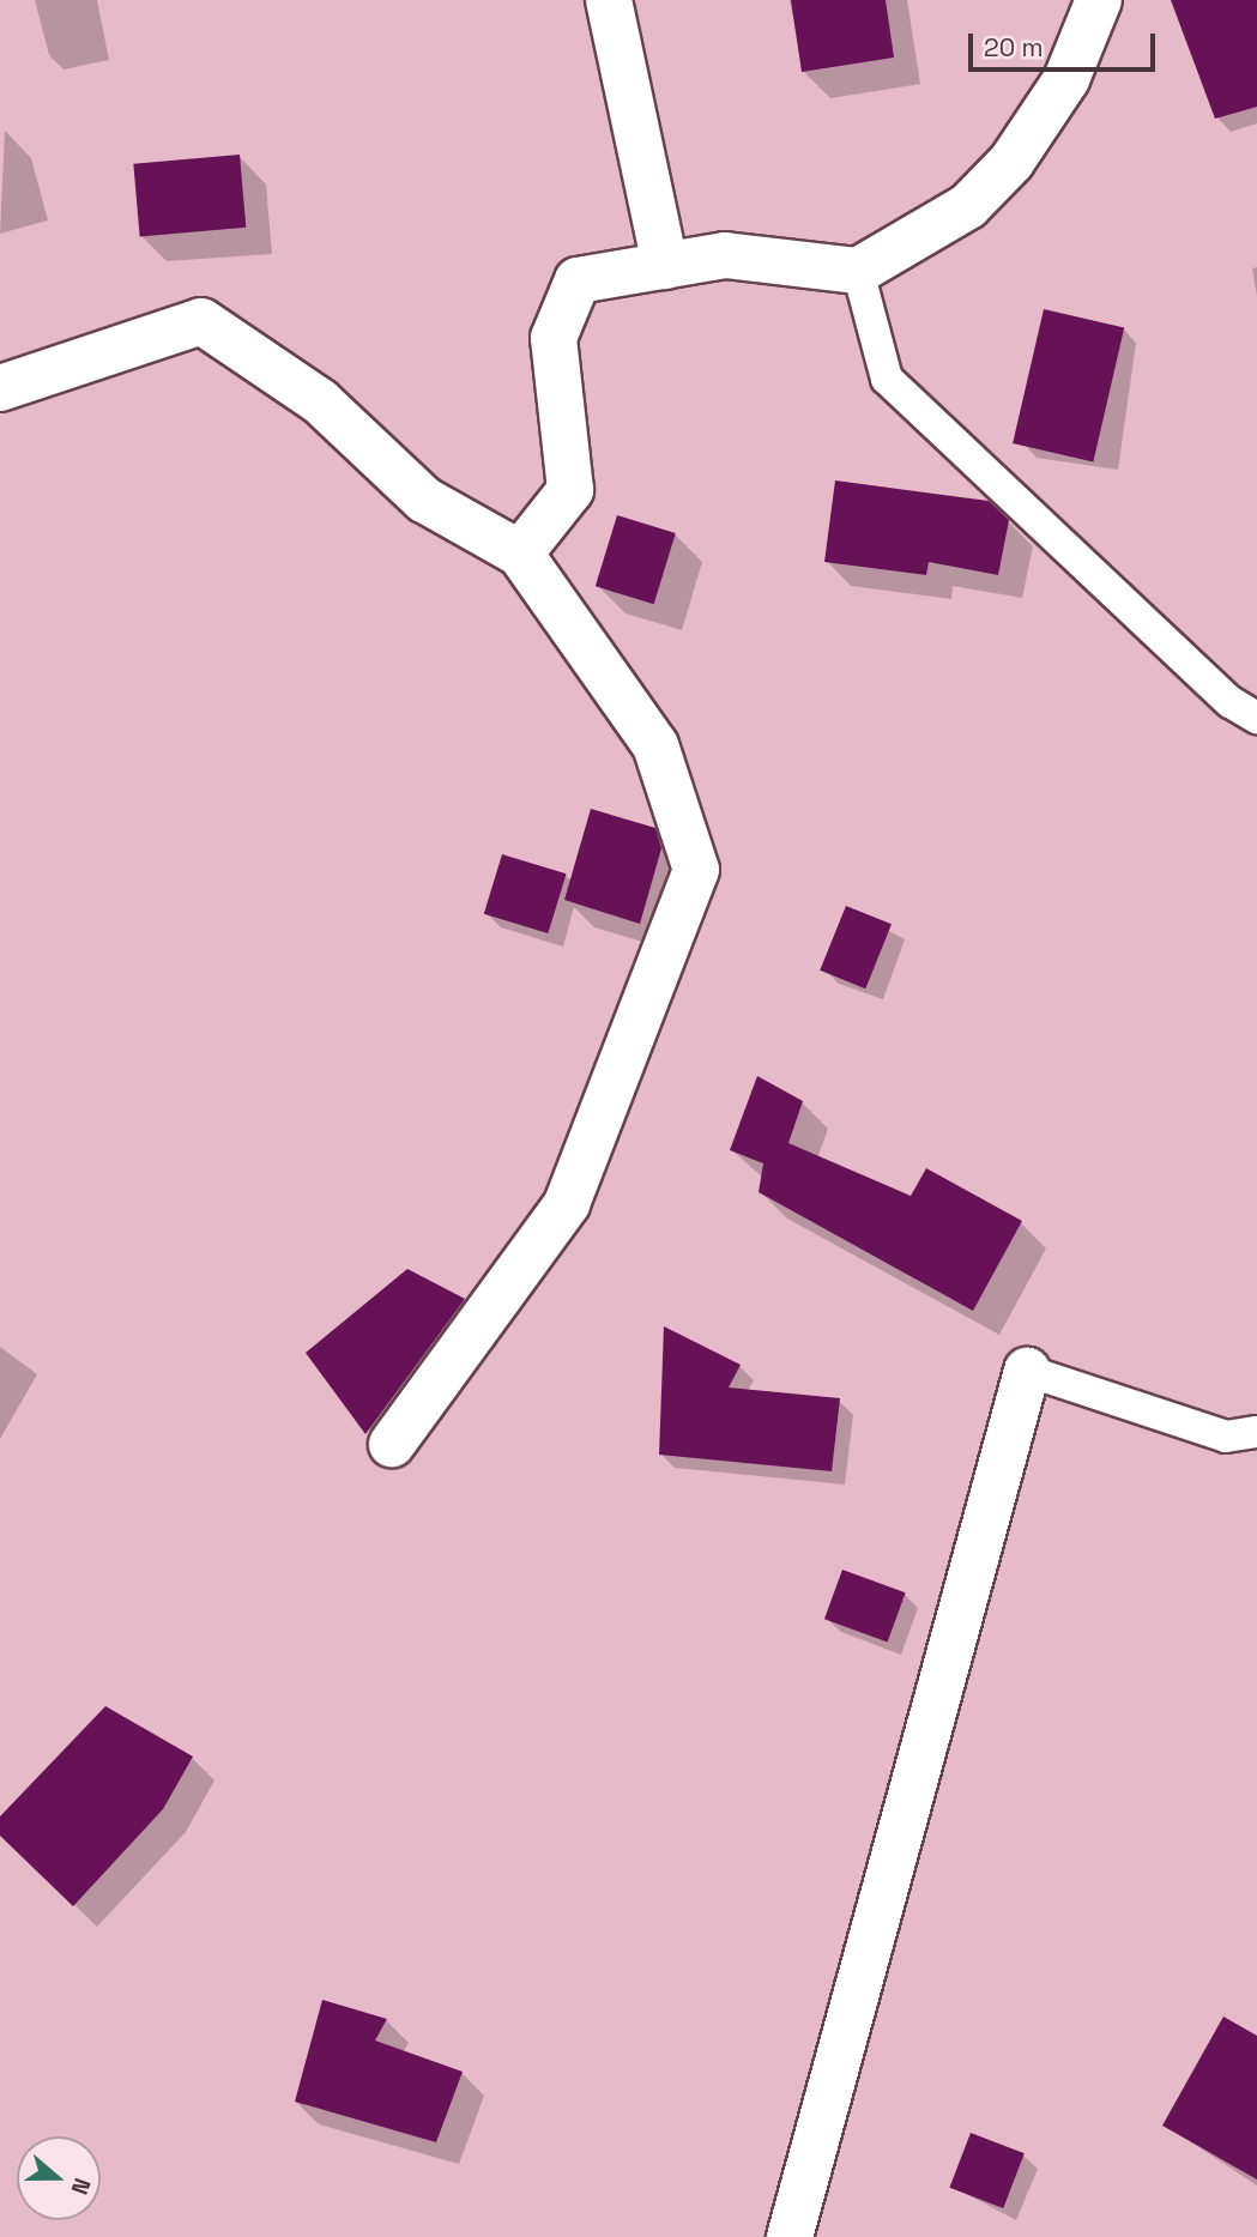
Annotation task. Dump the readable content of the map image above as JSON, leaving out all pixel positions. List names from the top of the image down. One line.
{"scale_bar":"20 m","north":"right"}
